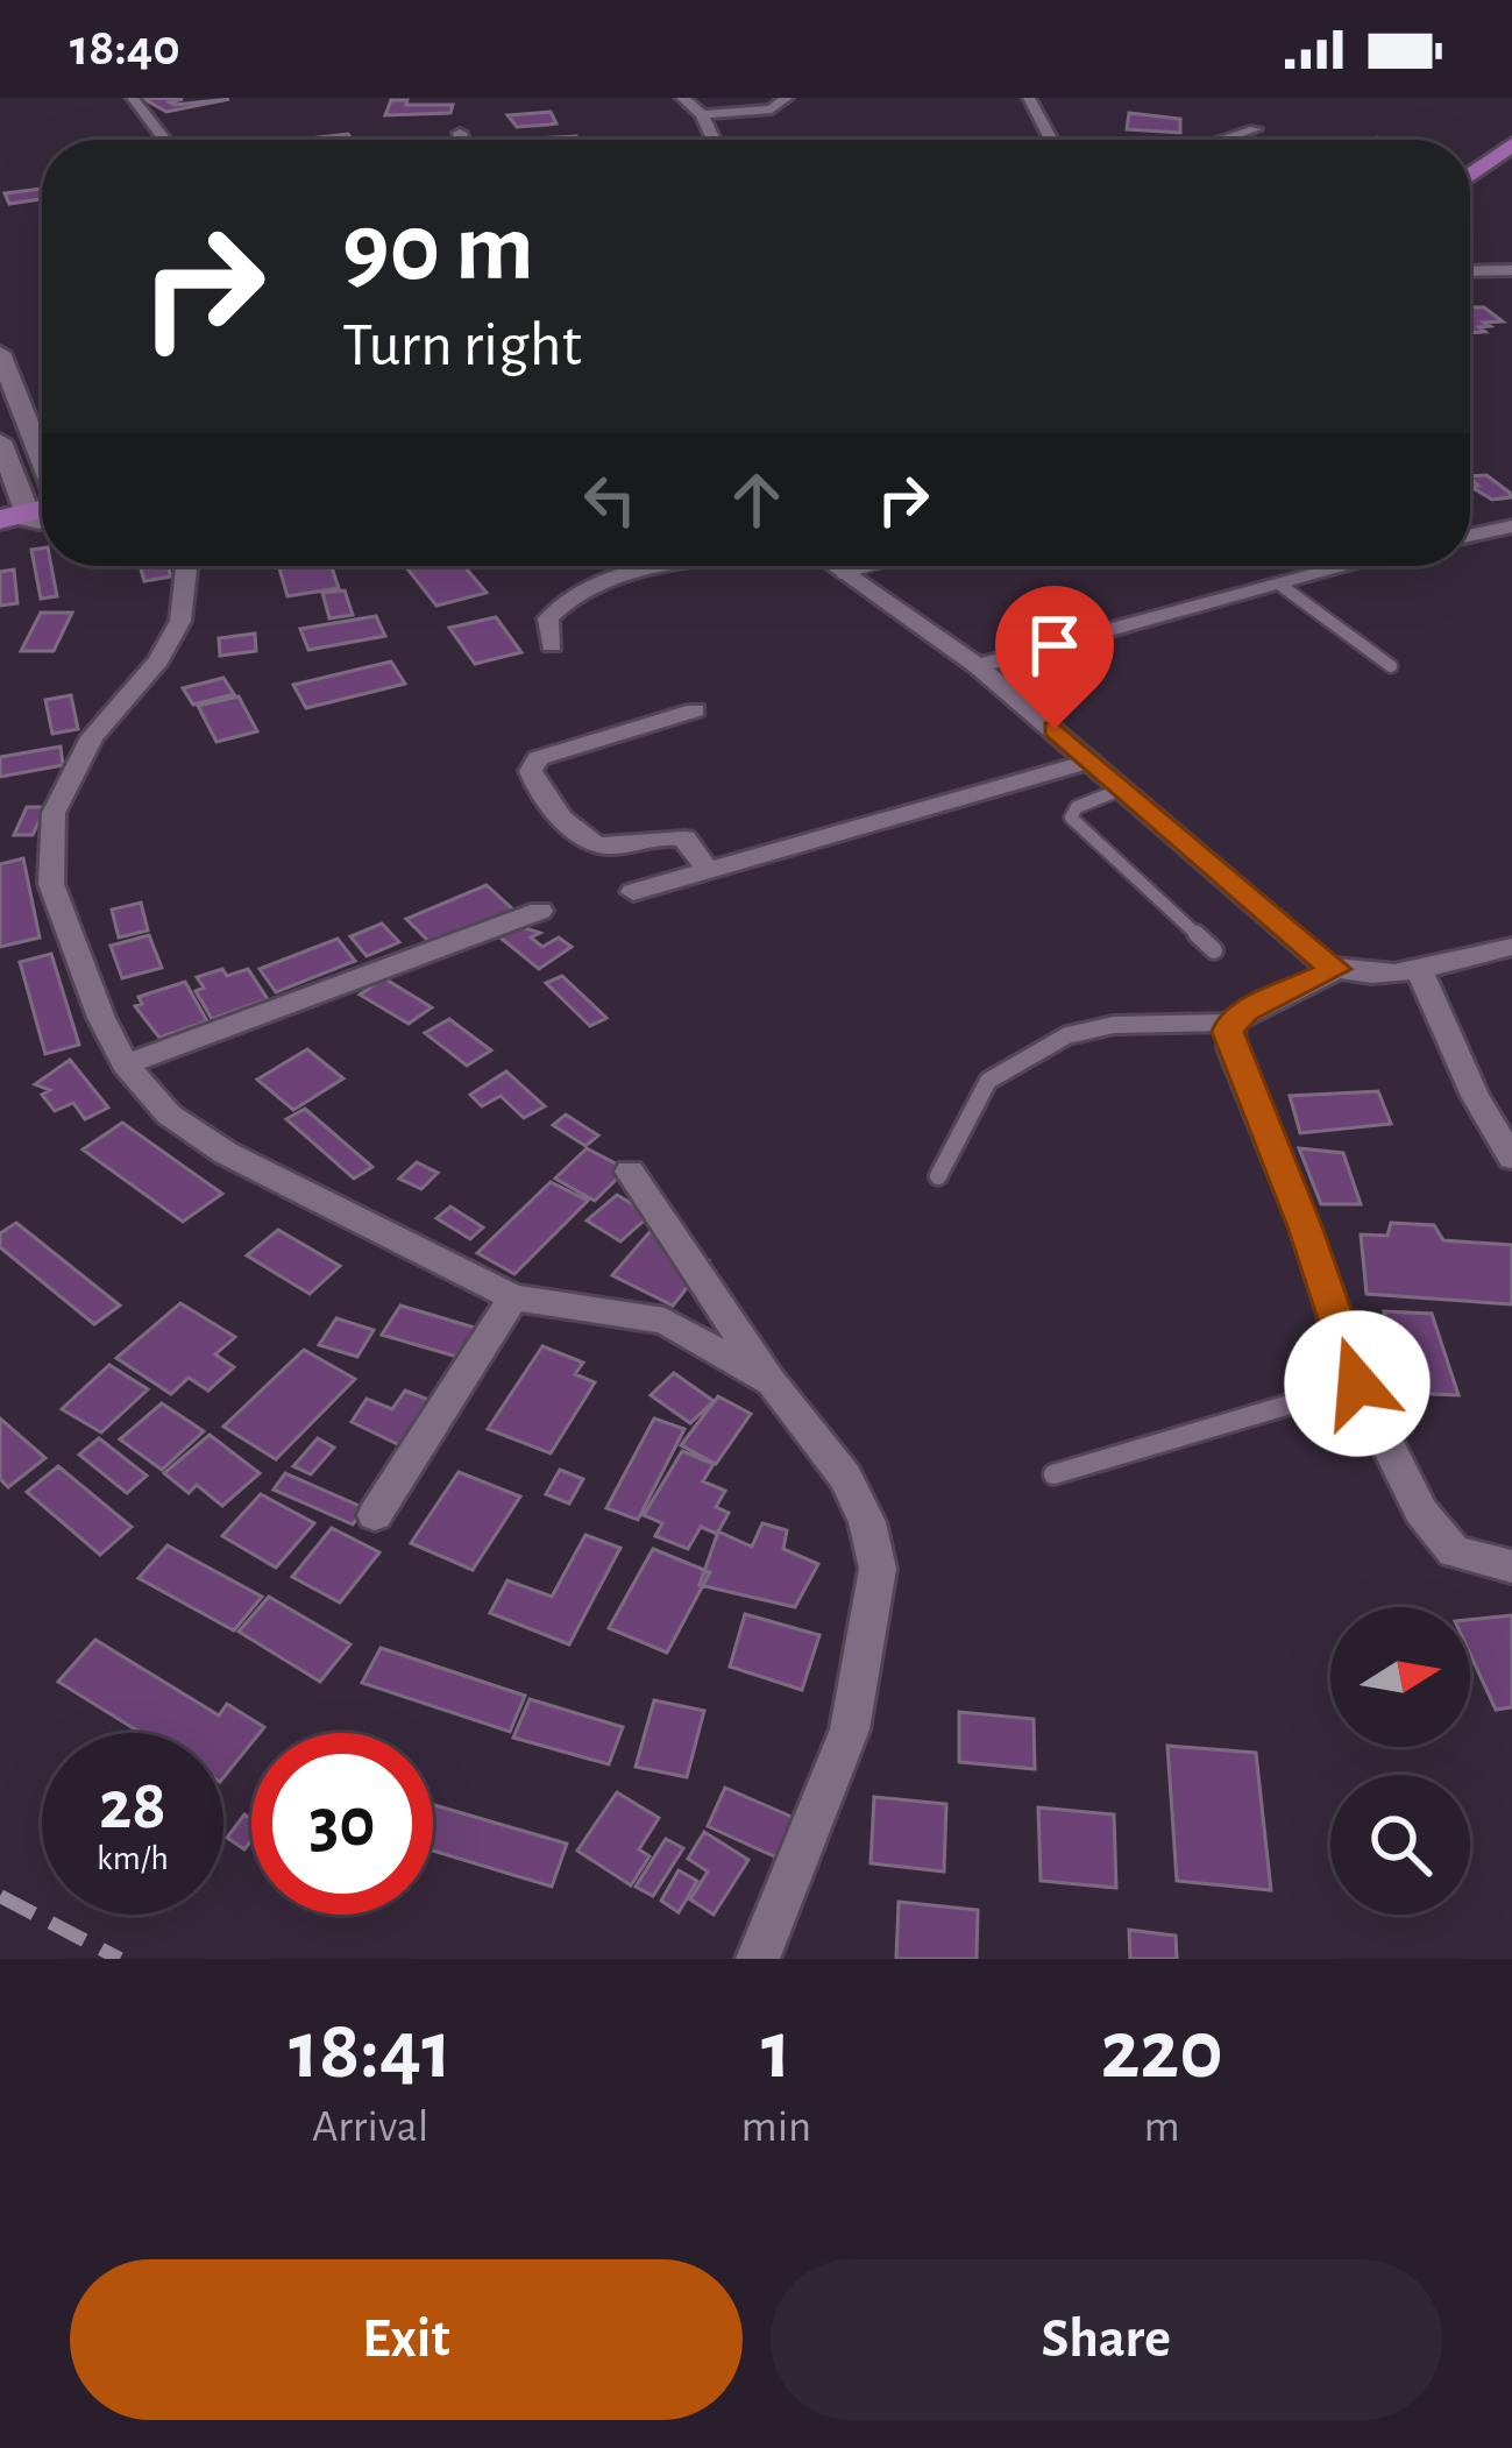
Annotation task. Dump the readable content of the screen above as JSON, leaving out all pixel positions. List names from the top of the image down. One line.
{"north":"right","page":{"status":"18:40","turn":["90 m","Turn right"],"speed":"28 km/h","limit":"30","eta":["18:41","Arrival","1","min","220","m"],"buttons":["Exit","Share"]}}
